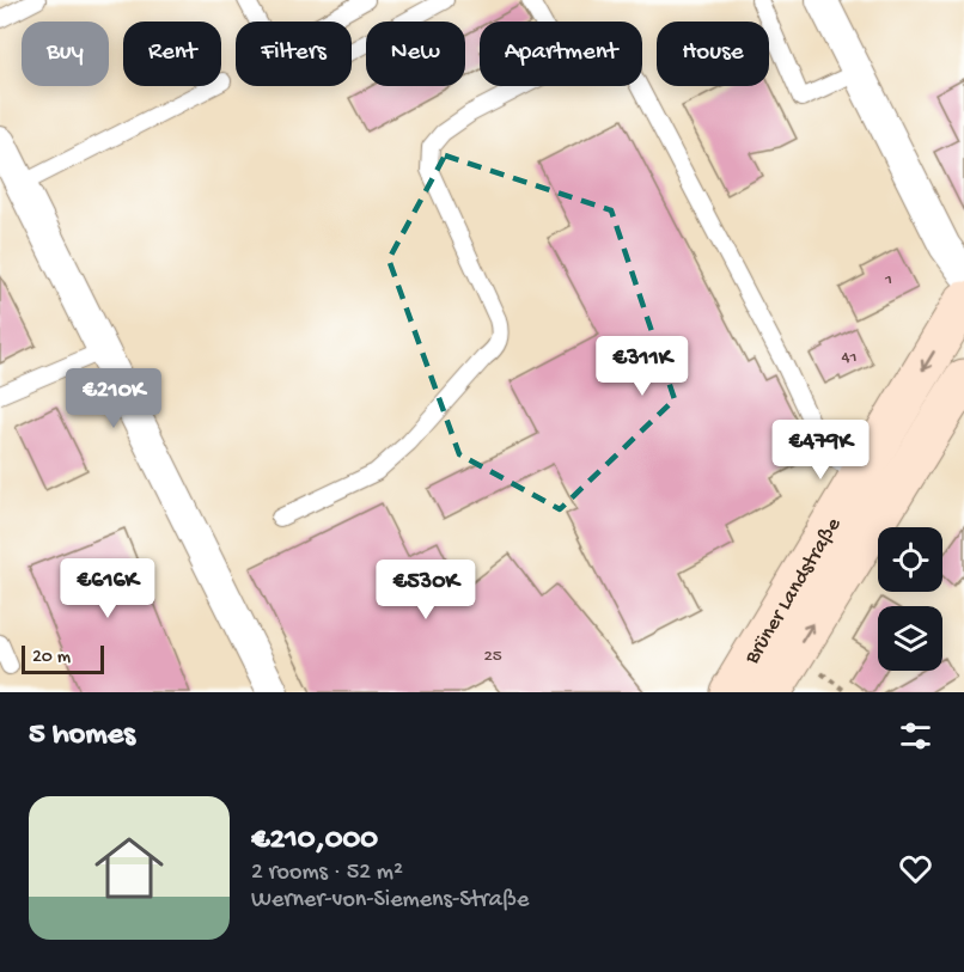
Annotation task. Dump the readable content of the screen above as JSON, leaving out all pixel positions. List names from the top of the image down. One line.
{"streets":{"main road":["Brüner Landstraße"]},"house_numbers":["1","41","25"],"scale_bar":"20 m","page":{"chip":["Buy","Rent","Filters","New","Apartment","House"],"price":["€311K","€210K","€479K","€616K","€530K"],"scale":"20 m","heading":"5 homes","list":[{"name":"€210,000","note":"2 rooms · 52 m² · Werner-von-Siemens-Straße"}]}}
